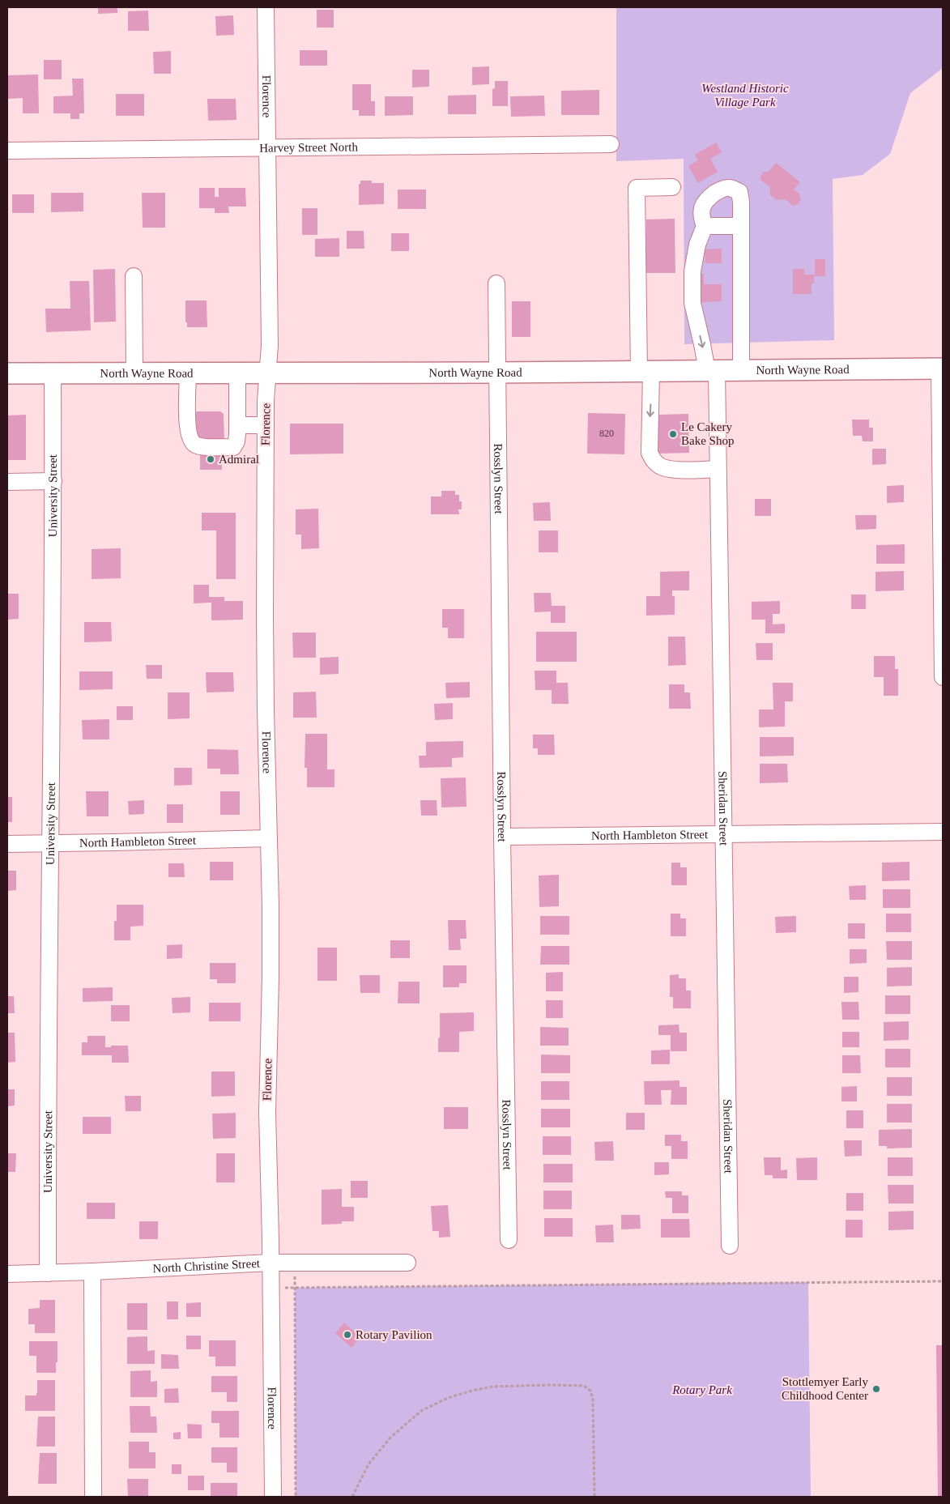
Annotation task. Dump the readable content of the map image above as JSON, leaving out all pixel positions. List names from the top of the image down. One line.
{"streets":{"main road":["North Wayne Road"],"street":["Florence","Harvey Street North","Rosslyn Street","University Street","Sheridan Street","North Hambleton Street","North Christine Street"]},"crossings":[["Florence","Harvey Street North"],["Florence","North Wayne Road"],["Florence","North Hambleton Street"],["Florence","North Christine Street"],["North Wayne Road","Rosslyn Street"],["North Wayne Road","University Street"],["North Wayne Road","Sheridan Street"],["Rosslyn Street","North Hambleton Street"],["University Street","North Hambleton Street"],["University Street","North Christine Street"],["Sheridan Street","North Hambleton Street"]],"parks":["Westland Historic Village Park","Rotary Park"],"places":["Le Cakery Bake Shop","Admiral","Rotary Pavilion","Stottlemyer Early Childhood Center"],"house_numbers":["820"]}
